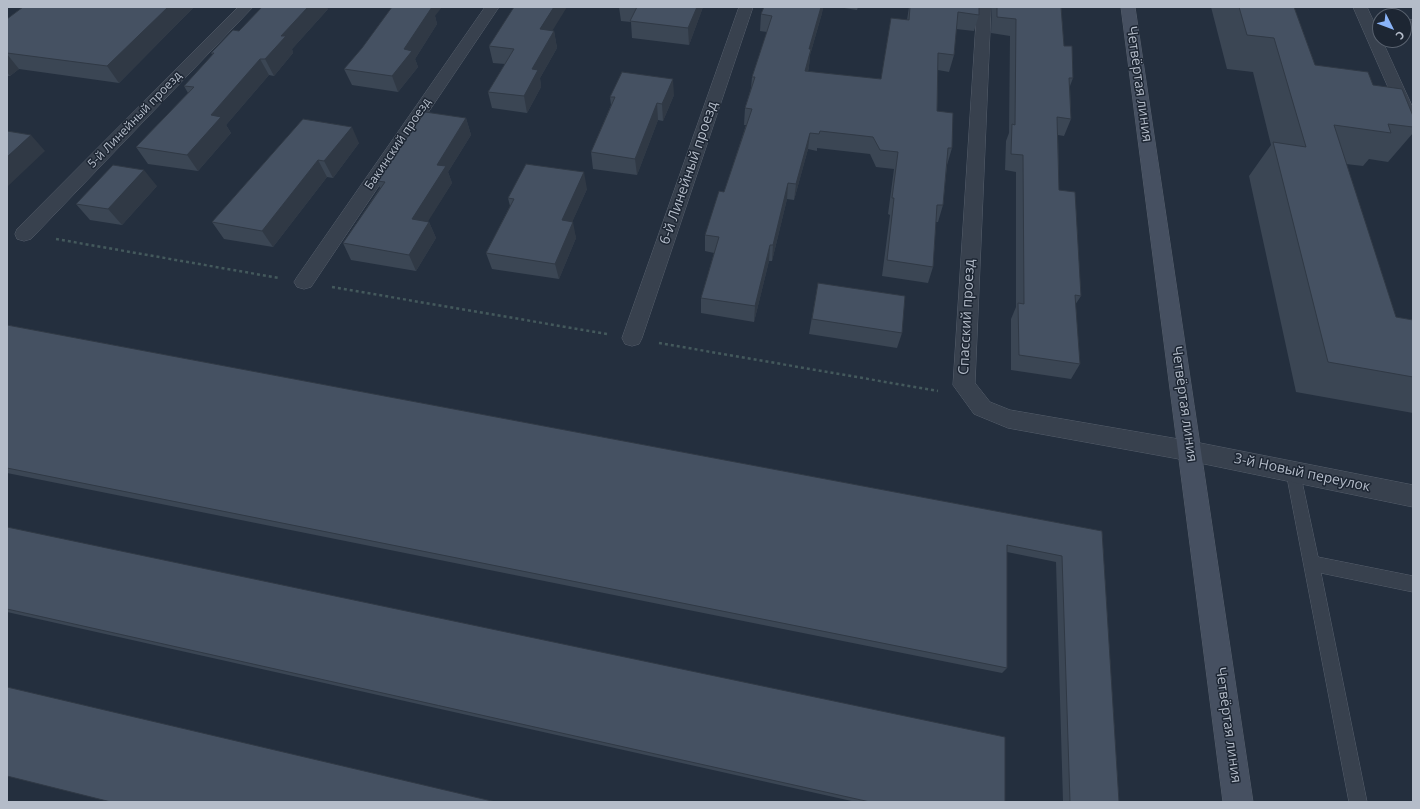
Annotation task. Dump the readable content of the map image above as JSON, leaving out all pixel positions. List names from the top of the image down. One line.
{"streets":{"street":["Четвёртая линия","5-й Линейный проезд","Бакинский проезд","6-й Линейный проезд","Спасский проезд","3-й Новый переулок"]},"crossings":[["Четвёртая линия","Спасский проезд"],["Четвёртая линия","3-й Новый переулок"],["Спасский проезд","3-й Новый переулок"]],"north":"bottom right"}
